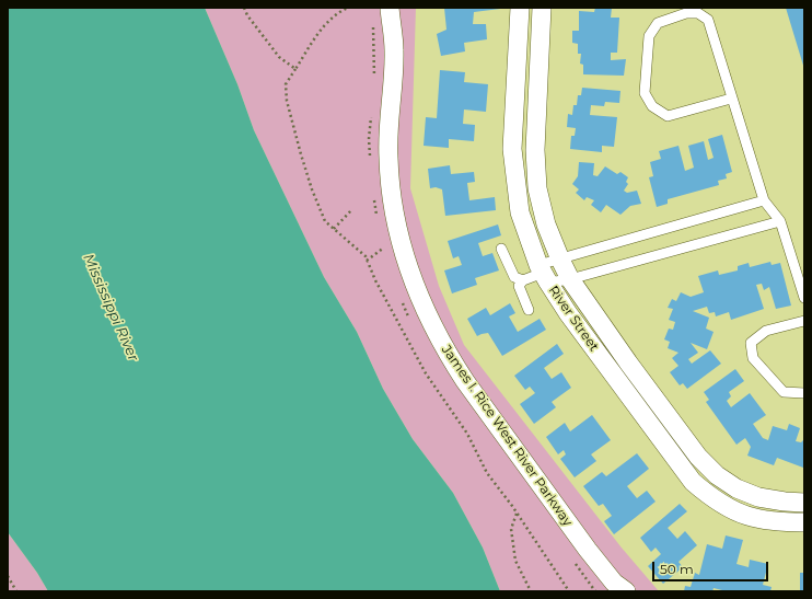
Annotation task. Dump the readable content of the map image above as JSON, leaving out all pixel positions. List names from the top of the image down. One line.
{"streets":{"street":["River Street","James I. Rice West River Parkway"]},"water":["Mississippi River"],"scale_bar":"50 m"}
